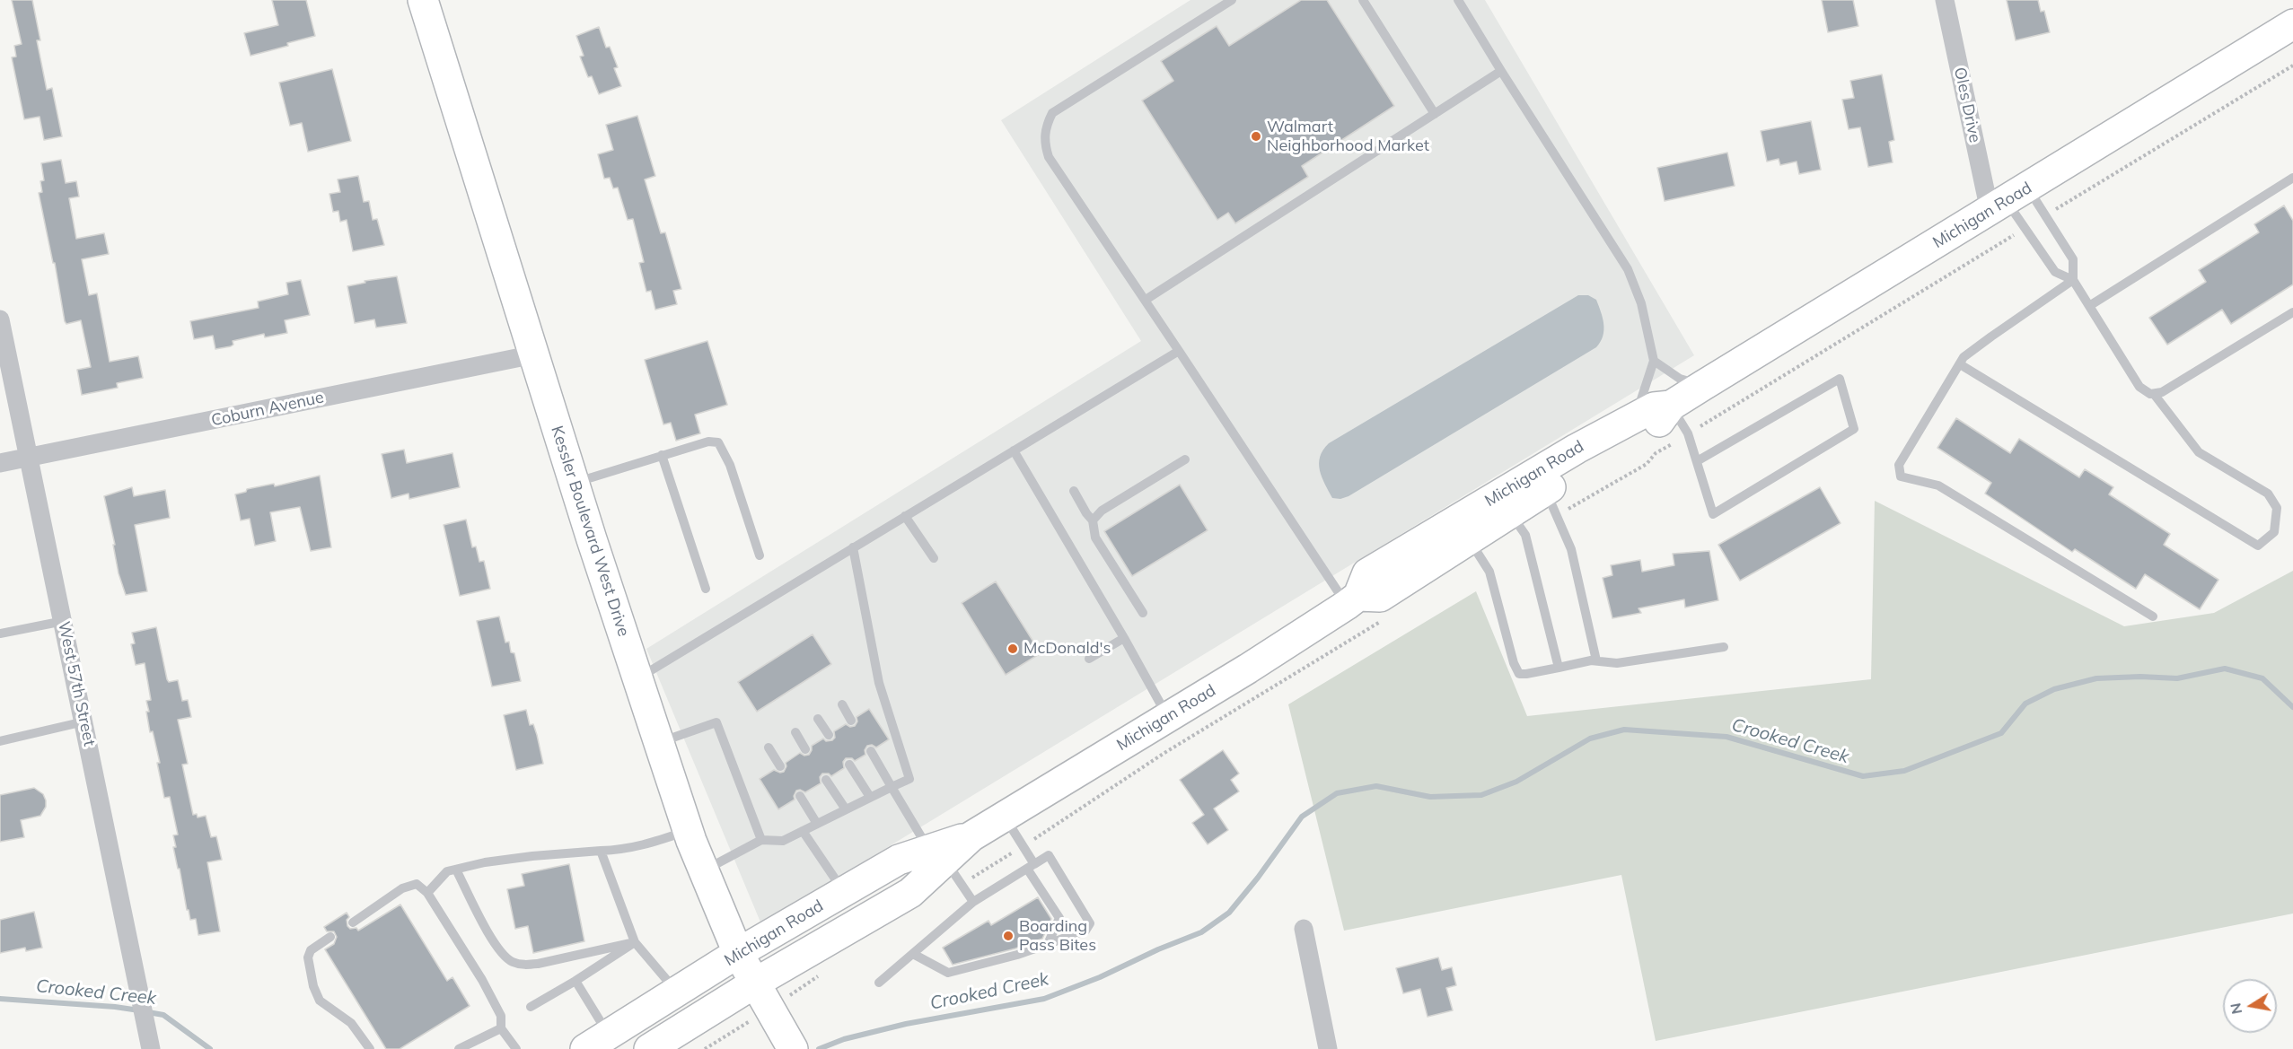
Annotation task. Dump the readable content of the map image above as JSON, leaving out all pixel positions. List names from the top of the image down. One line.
{"streets":{"main road":["Michigan Road","Kessler Boulevard West Drive"],"street":["Oles Drive","Coburn Avenue","West 57th Street"]},"crossings":[["Oles Drive","Michigan Road"],["Michigan Road","Kessler Boulevard West Drive"],["Coburn Avenue","Kessler Boulevard West Drive"],["Coburn Avenue","West 57th Street"]],"water":["Crooked Creek"],"places":["Walmart Neighborhood Market","McDonald's","Boarding Pass Bites"],"north":"left"}
